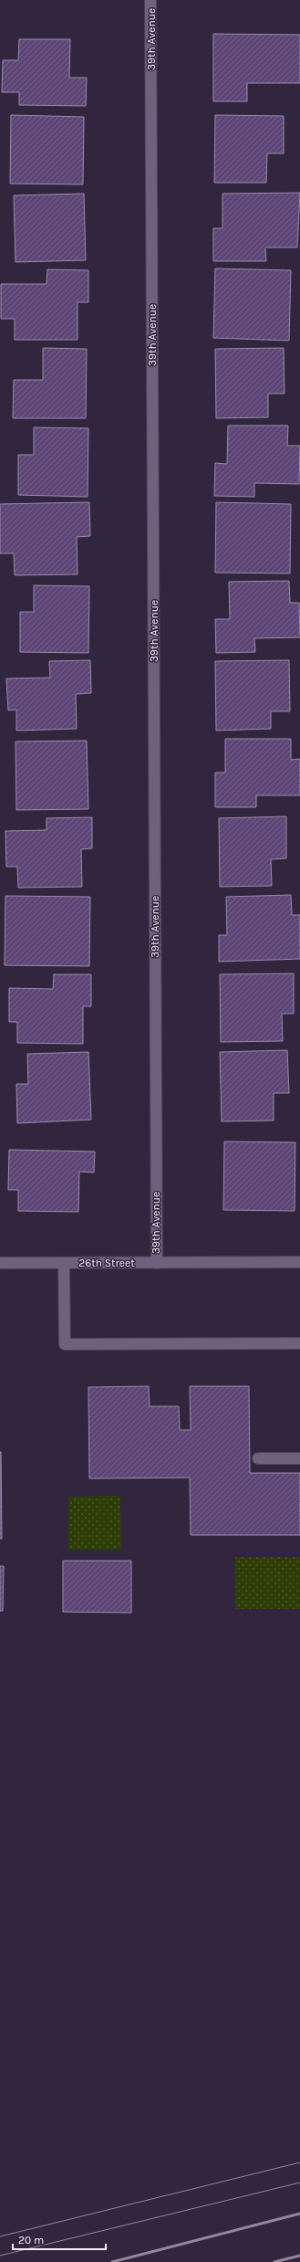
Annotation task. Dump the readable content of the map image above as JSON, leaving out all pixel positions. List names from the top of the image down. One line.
{"streets":{"street":["39th Avenue","26th Street"]},"crossings":[["39th Avenue","26th Street"]],"scale_bar":"20 m"}
